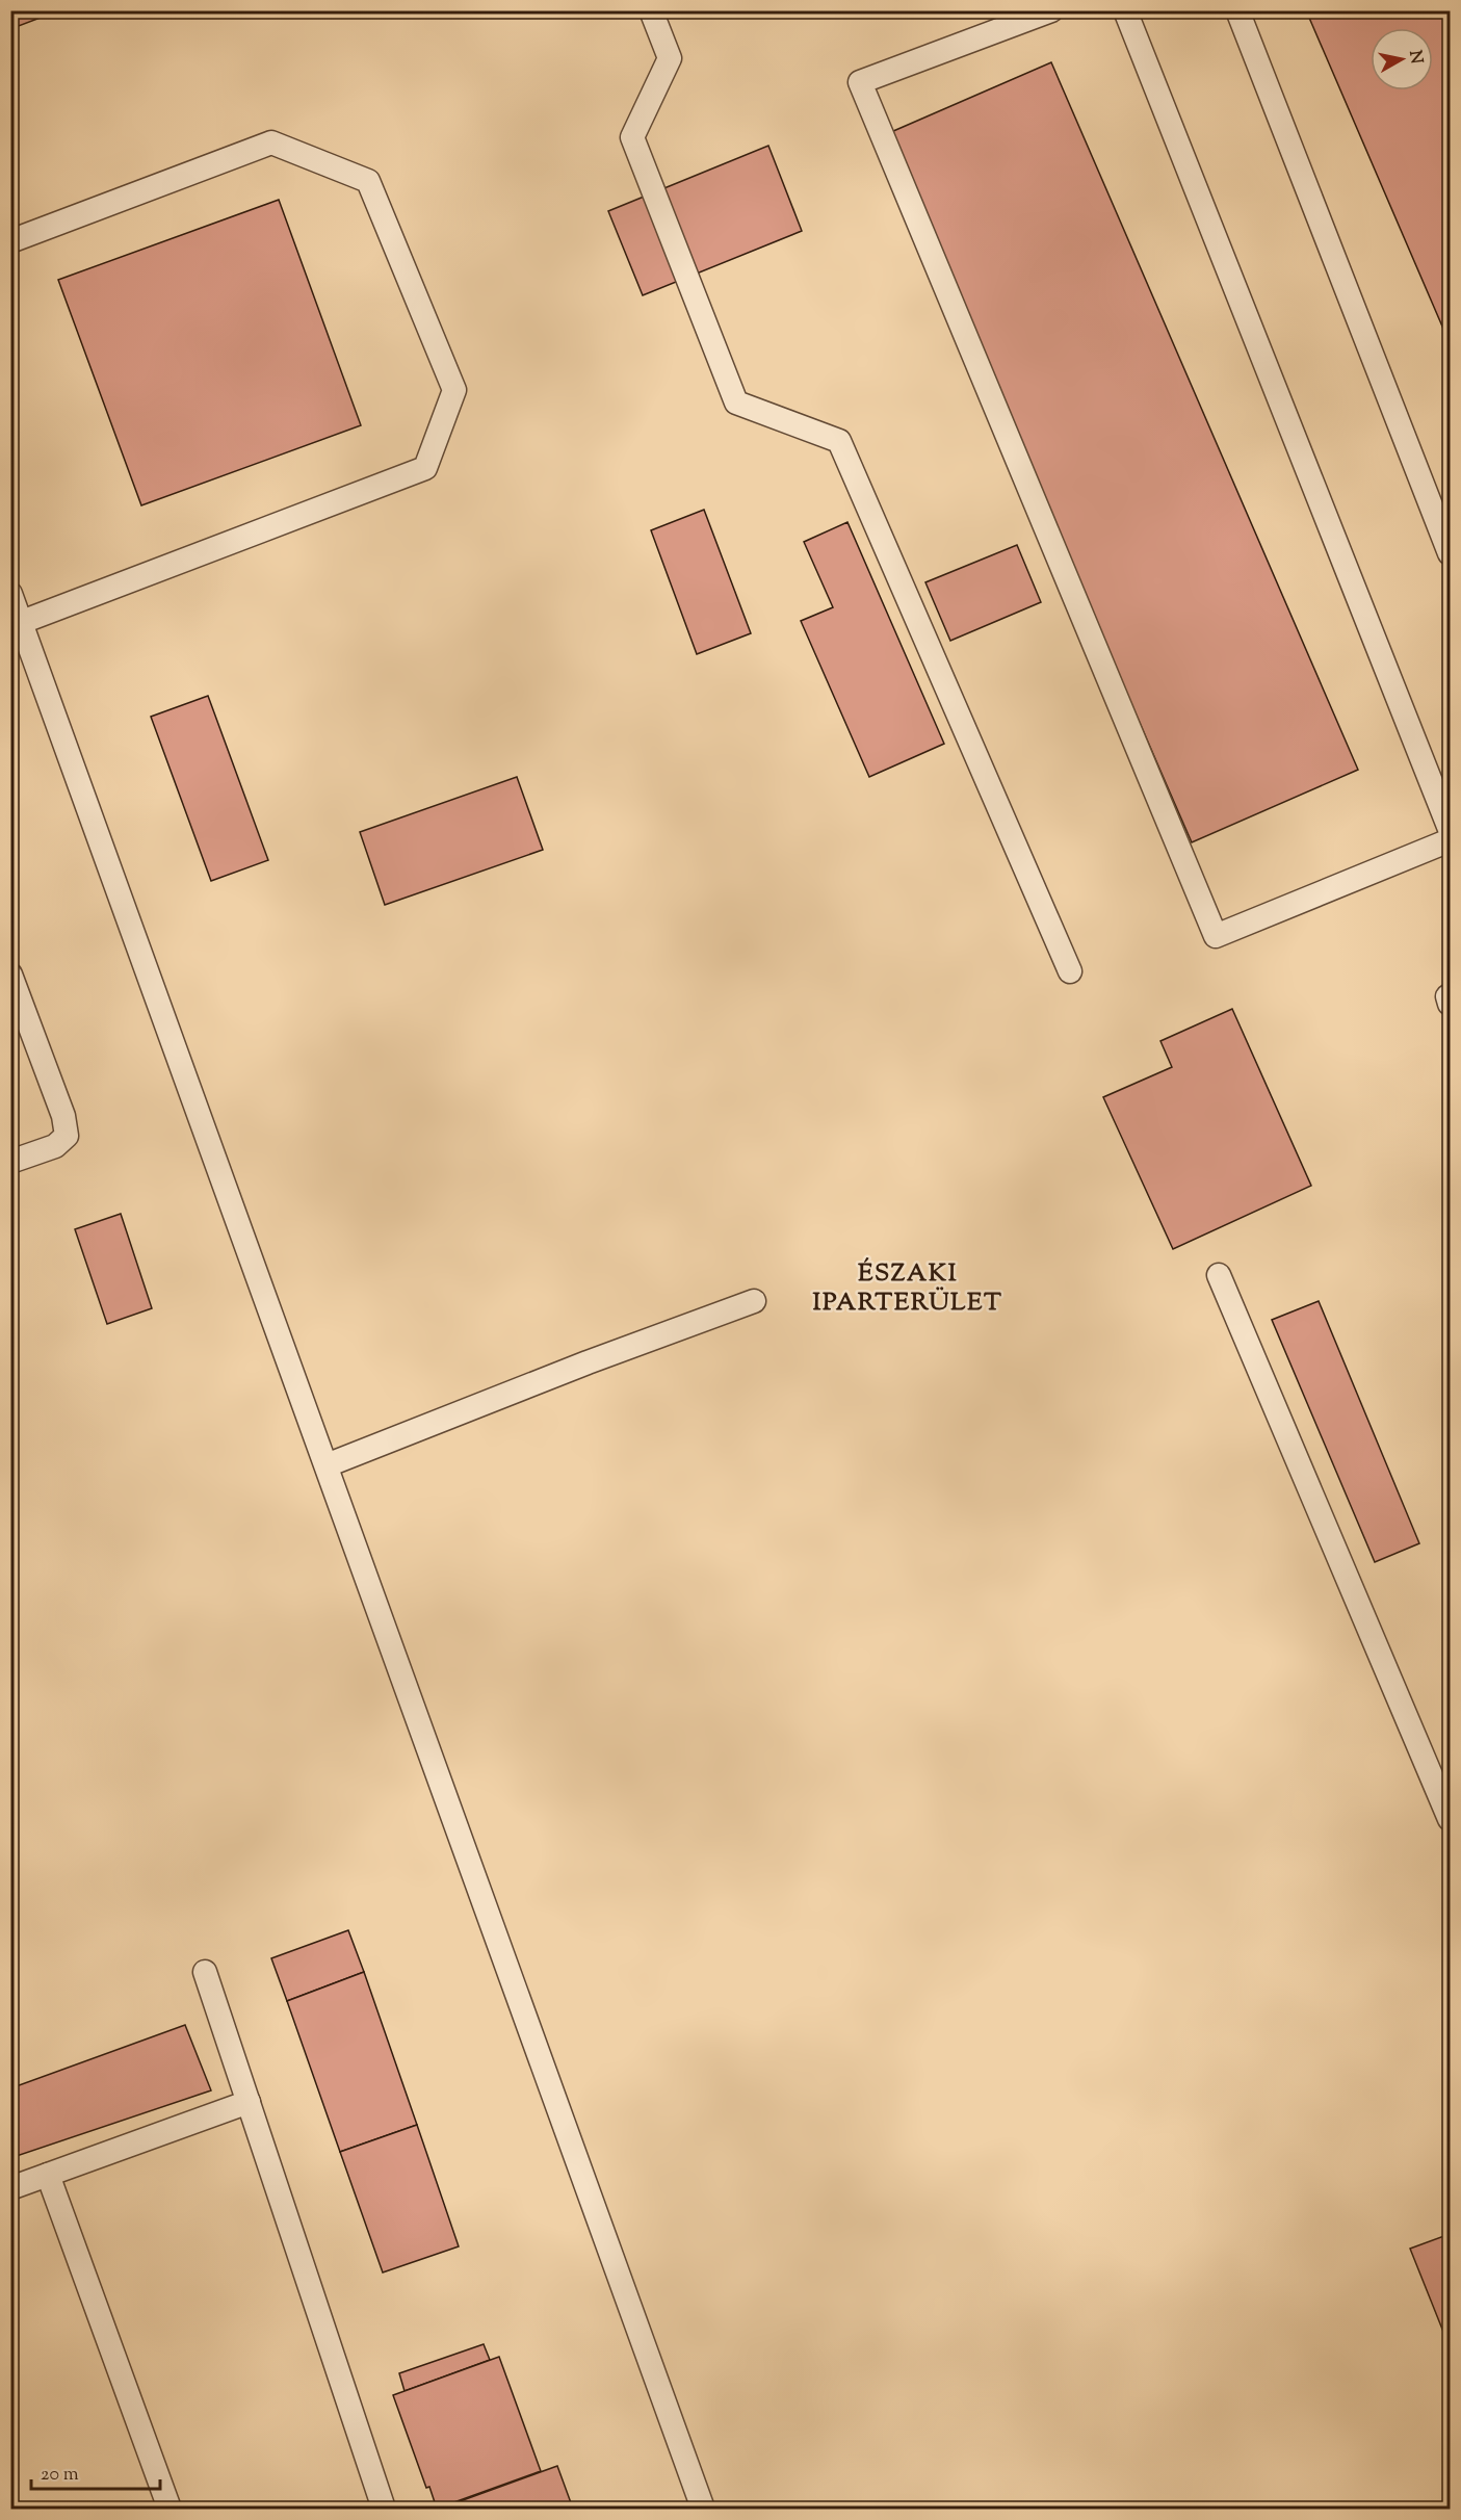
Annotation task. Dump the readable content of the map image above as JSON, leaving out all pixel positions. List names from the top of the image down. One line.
{"districts":["ÉSZAKI IPARTERÜLET"],"scale_bar":"20 m","north":"right"}
